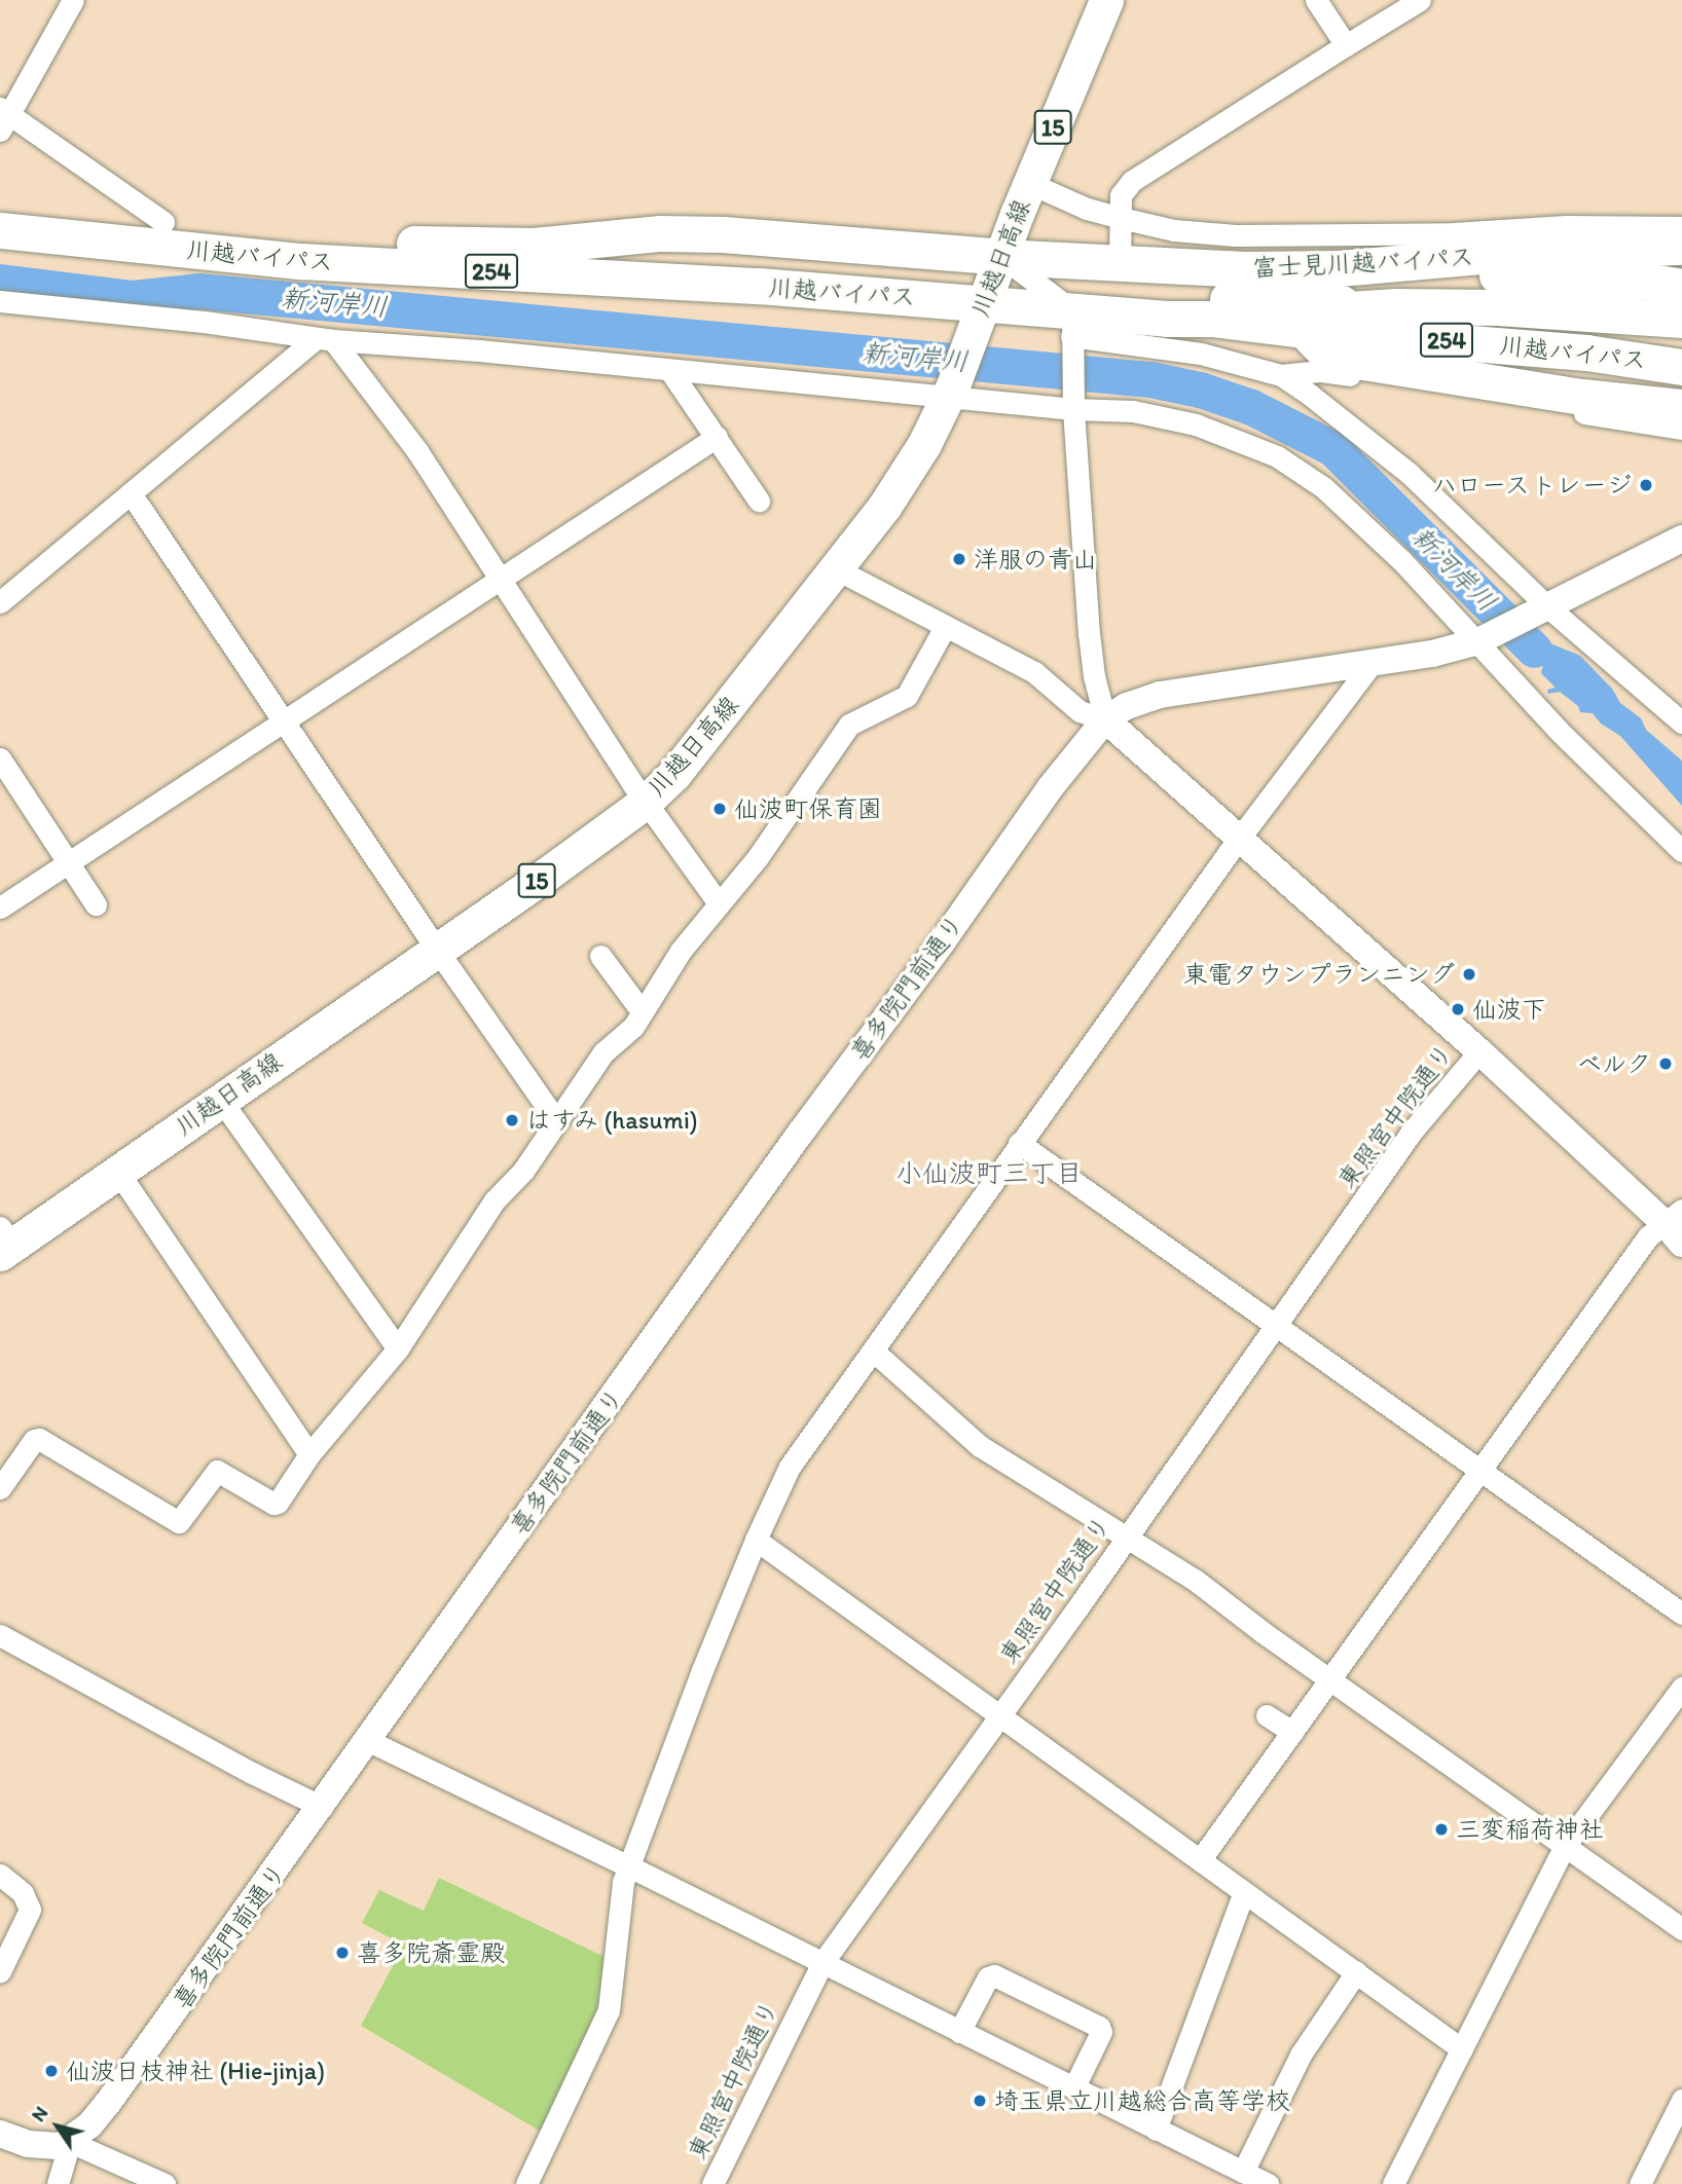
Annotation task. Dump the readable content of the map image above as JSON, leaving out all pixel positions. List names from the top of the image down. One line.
{"streets":{"highway":["川越バイパス","富士見川越バイパス","254"],"main road":["15","川越日高線"],"street":["喜多院門前通り","東照宮中院通り"]},"crossings":[["川越バイパス","川越日高線"],["川越バイパス","富士見川越バイパス"],["川越バイパス","254"],["川越日高線","富士見川越バイパス"],["富士見川越バイパス","254"]],"districts":["小仙波町三丁目"],"water":["新河岸川"],"places":["ハローストレージ","洋服の青山","仙波町保育園","東電タウンプランニング","仙波下","ベルク","はすみ (hasumi)","三変稲荷神社","喜多院斎霊殿","仙波日枝神社 (Hie-jinja)","埼玉県立川越総合高等学校"],"north":"top left"}
